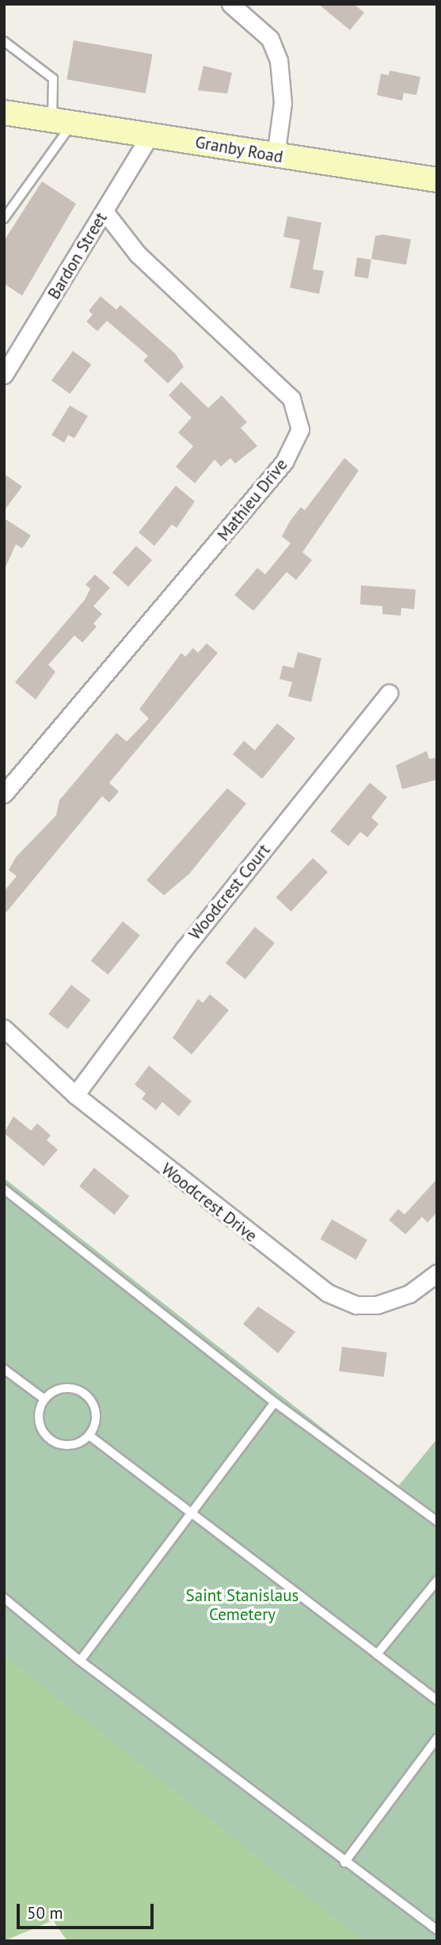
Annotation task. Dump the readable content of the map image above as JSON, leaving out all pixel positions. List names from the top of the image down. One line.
{"streets":{"main road":["Granby Road"],"street":["Bardon Street","Mathieu Drive","Woodcrest Court","Woodcrest Drive"]},"crossings":[["Granby Road","Bardon Street"],["Bardon Street","Mathieu Drive"],["Woodcrest Court","Woodcrest Drive"]],"parks":["Saint Stanislaus Cemetery"],"scale_bar":"50 m"}
